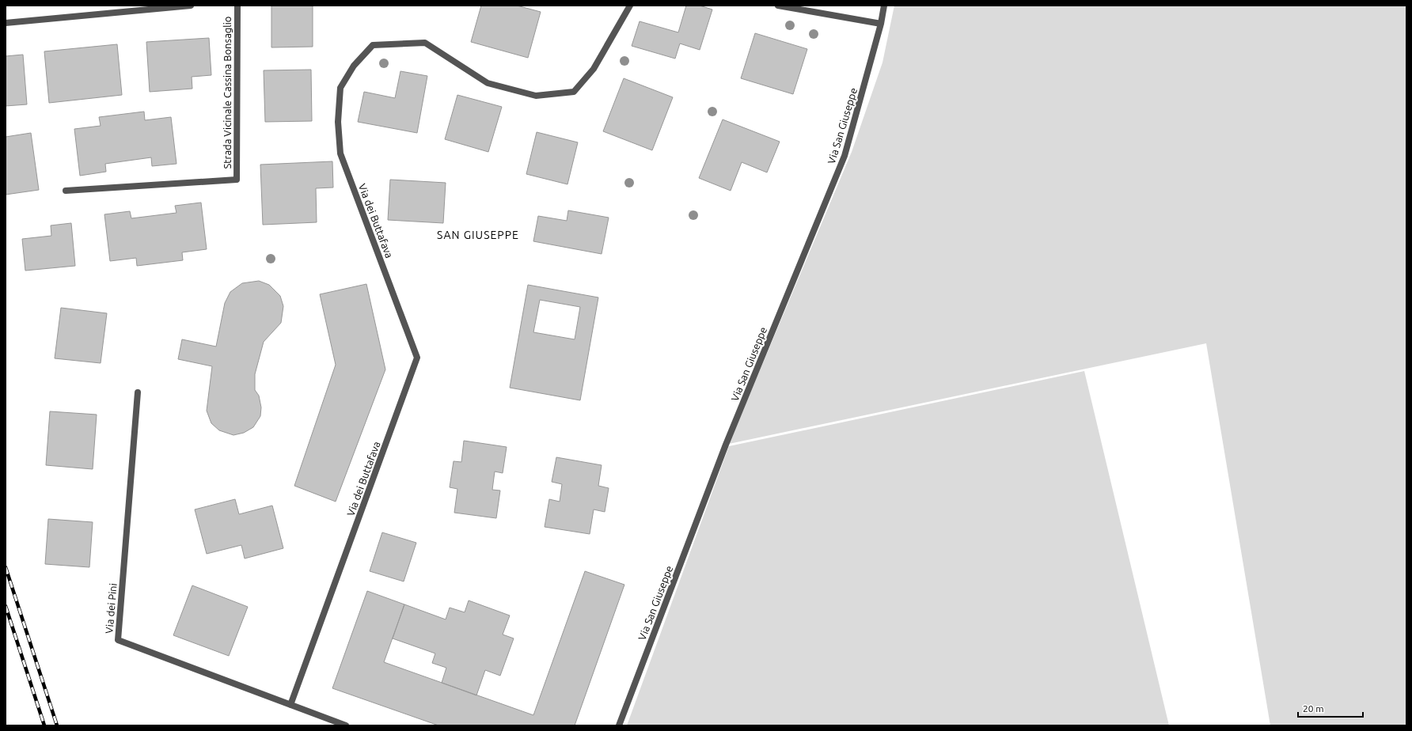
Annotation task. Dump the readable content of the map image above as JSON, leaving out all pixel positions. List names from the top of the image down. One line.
{"streets":{"street":["Strada Vicinale Cassina Bonsaglio","Via San Giuseppe","Via dei Buttafava","Via dei Pini"]},"crossings":[["Via dei Buttafava","Via dei Pini"]],"districts":["SAN GIUSEPPE"],"scale_bar":"20 m"}
